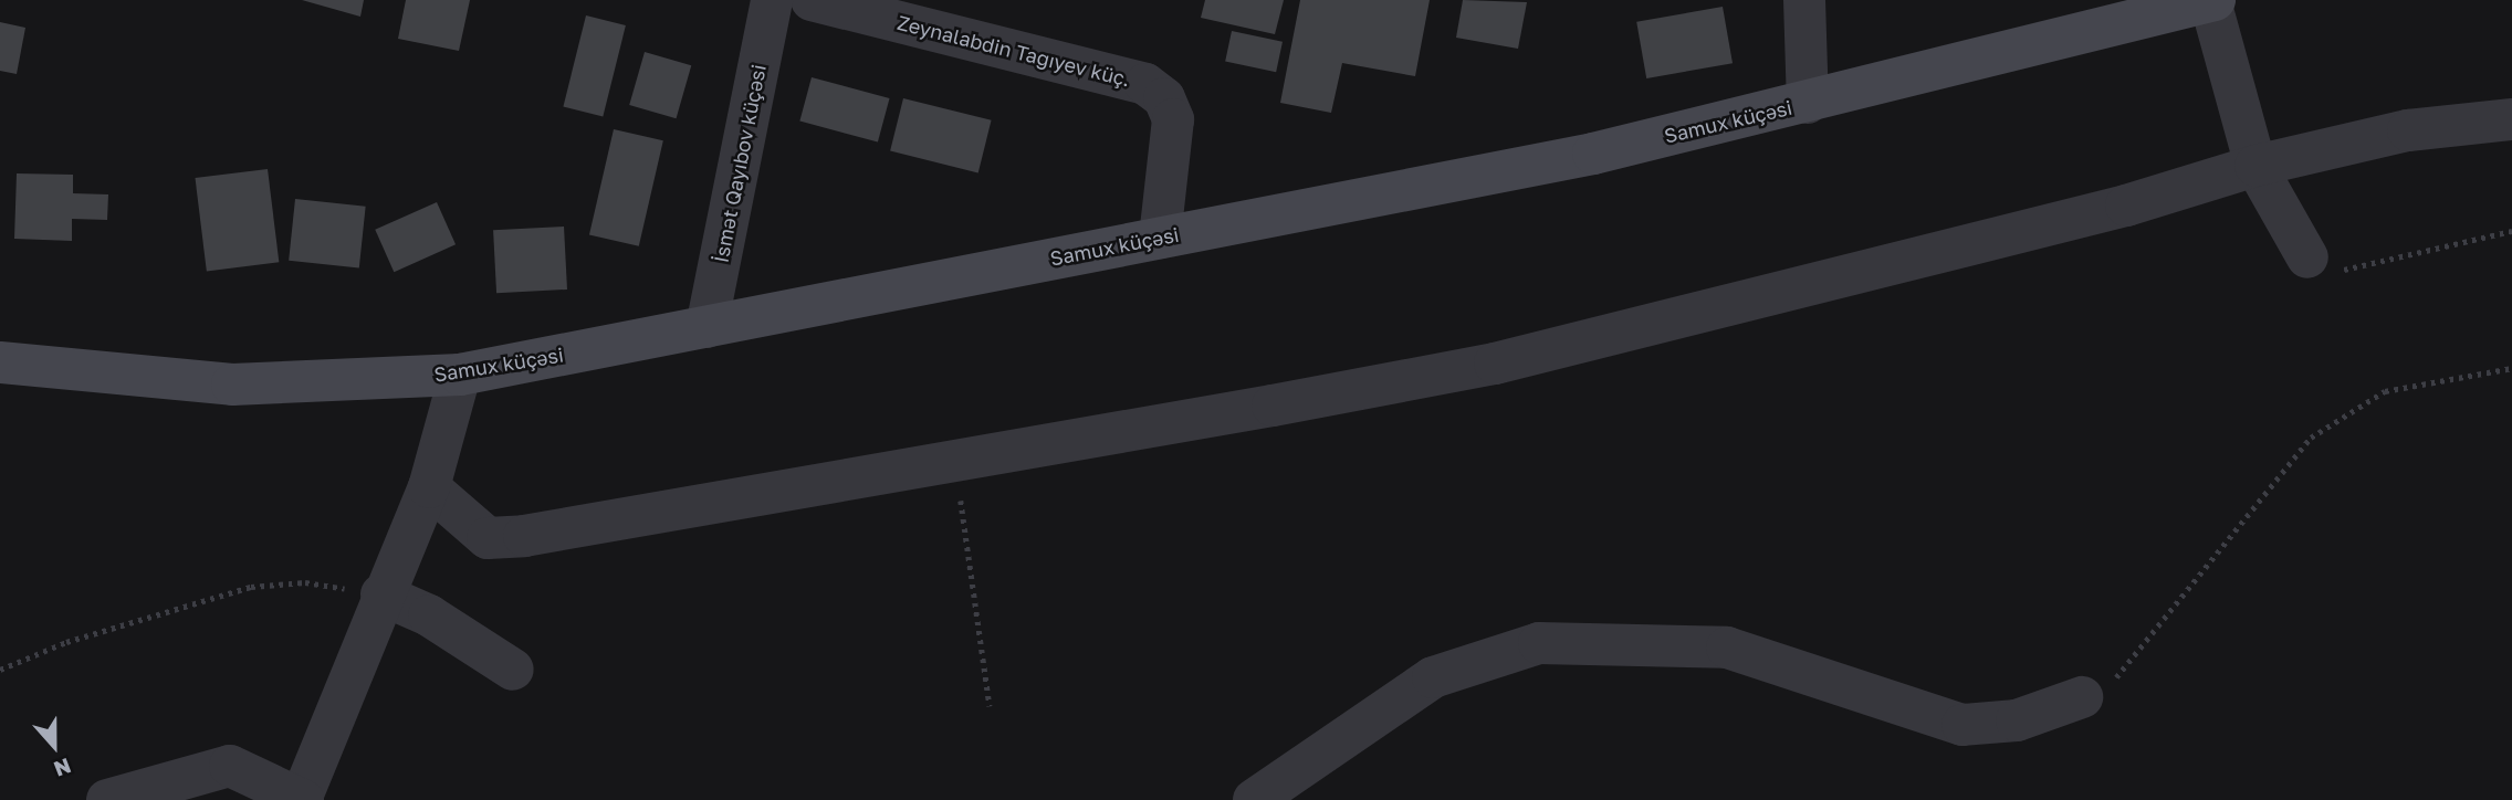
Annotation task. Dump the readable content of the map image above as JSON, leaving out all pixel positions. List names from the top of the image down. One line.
{"streets":{"main road":["Samux küçəsi"],"street":["Zeynalabdin Tağıyev küç.","İsmət Qayıbov küçəsi"]},"crossings":[["Zeynalabdin Tağıyev küç.","Samux küçəsi"],["Samux küçəsi","İsmət Qayıbov küçəsi"]],"north":"bottom"}
